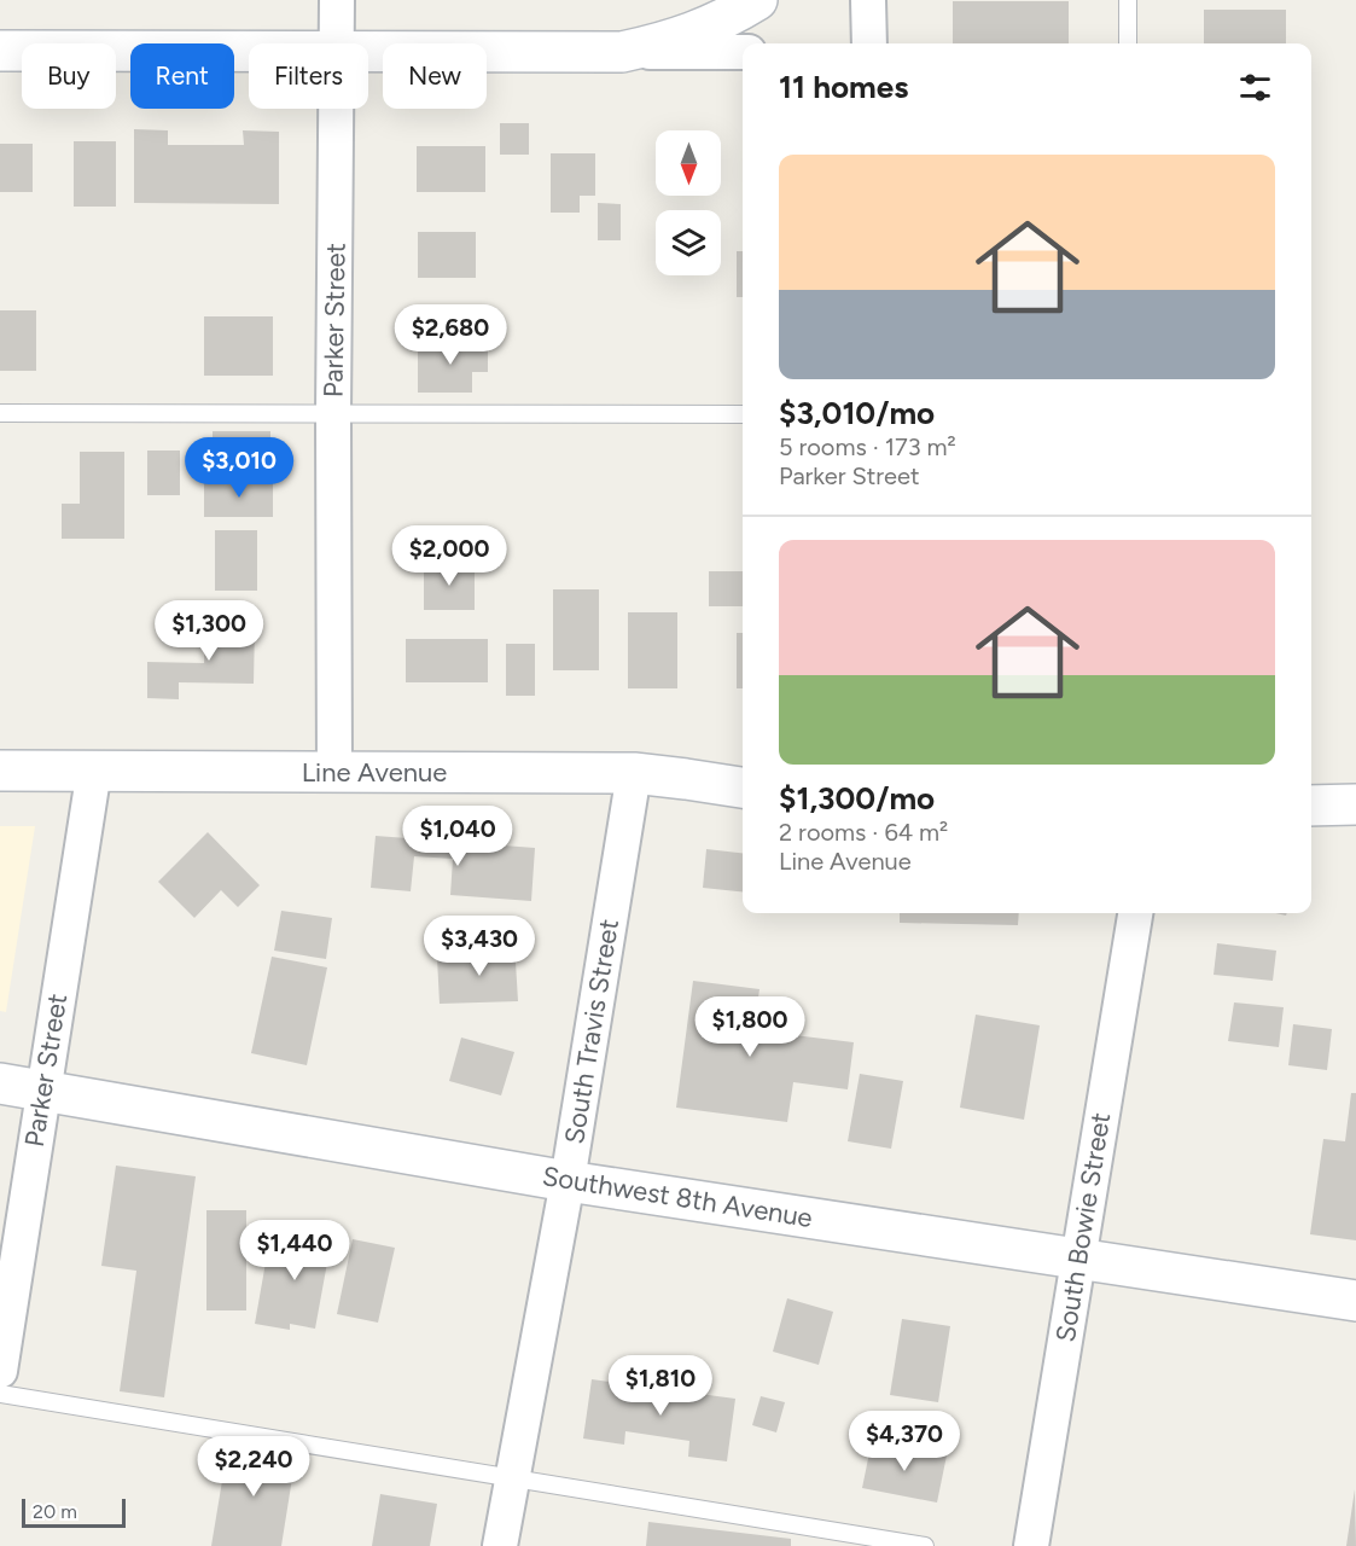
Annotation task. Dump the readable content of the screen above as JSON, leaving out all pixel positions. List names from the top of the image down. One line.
{"streets":{"street":["Parker Street","Line Avenue","South Travis Street","Southwest 8th Avenue","South Bowie Street"]},"crossings":[["Parker Street","Line Avenue"],["Parker Street","Southwest 8th Avenue"],["Line Avenue","South Travis Street"],["South Travis Street","Southwest 8th Avenue"],["Southwest 8th Avenue","South Bowie Street"]],"scale_bar":"20 m","north":"bottom","page":{"chip":["Buy","Rent","Filters","New"],"heading":"11 homes","list":[{"name":"$3,010/mo","note":"5 rooms · 173 m² · Parker Street"},{"name":"$1,300/mo","note":"2 rooms · 64 m² · Line Avenue"}],"price":["$2,680","$3,010","$2,000","$1,300","$1,040","$3,430","$1,800","$1,440","$1,810","$4,370","$2,240"],"scale":"20 m"}}
